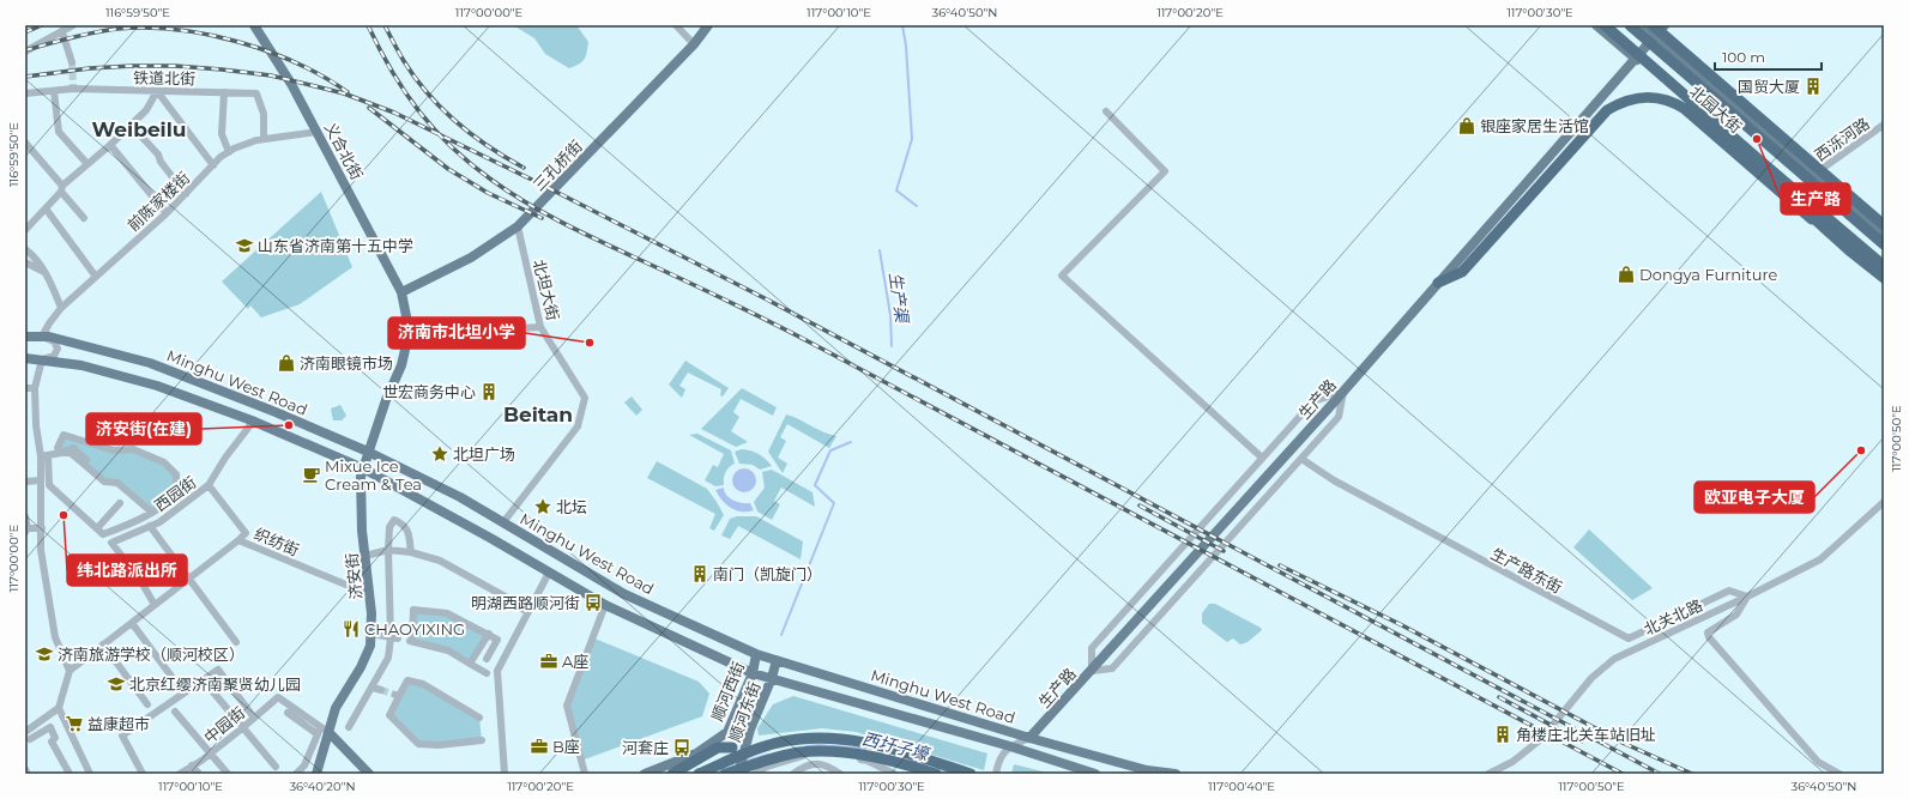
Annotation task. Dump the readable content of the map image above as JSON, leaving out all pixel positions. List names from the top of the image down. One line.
{"streets":{"main road":["北园大街","义合北街","三孔桥街","Minghu West Road","生产路","济安街","顺河西街","顺河东街"],"street":["铁道北街","西泺河路","前陈家楼街","北坦大街","西园街","织纺街","生产路东街","北关北路","中园街"]},"crossings":[["铁道北街","前陈家楼街"],["北园大街","西泺河路"],["北园大街","生产路"],["义合北街","三孔桥街"],["义合北街","前陈家楼街"],["义合北街","济安街"],["三孔桥街","北坦大街"],["三孔桥街","济安街"],["前陈家楼街","Minghu West Road"],["北坦大街","Minghu West Road"],["Minghu West Road","生产路"],["Minghu West Road","西园街"],["Minghu West Road","济安街"],["Minghu West Road","顺河西街"],["Minghu West Road","顺河东街"],["西园街","织纺街"],["织纺街","济安街"],["生产路东街","北关北路"],["济安街","中园街"]],"districts":["Weibeilu","Beitan"],"water":["生产渠","西圩子壕"],"places":{"building":["国贸大厦","世宏商务中心","南门（凯旋门）","角楼庄北关车站旧址"],"shop":["银座家居生活馆","Dongya Furniture","济南眼镜市场"],"other":["生产路","济南市北坦小学","济安街(在建)","欧亚电子大厦","纬北路派出所"],"school or university":["山东省济南第十五中学","济南旅游学校（顺河校区）","北京红缨济南聚贤幼儿园"],"place":["北坦广场","北坛"],"cafe":["Mixue Ice Cream & Tea"],"bus stop":["明湖西路顺河街","河套庄"],"restaurant":["CHAOYIXING"],"office":["A座","B座"],"supermarket":["益康超市"]},"scale_bar":"100 m","coordinates":["116°59'50\"E","117°00'00\"E","117°00'10\"E","36°40'50\"N","117°00'20\"E","117°00'30\"E","117°00'50\"E","36°40'20\"N","117°00'40\"E"]}
